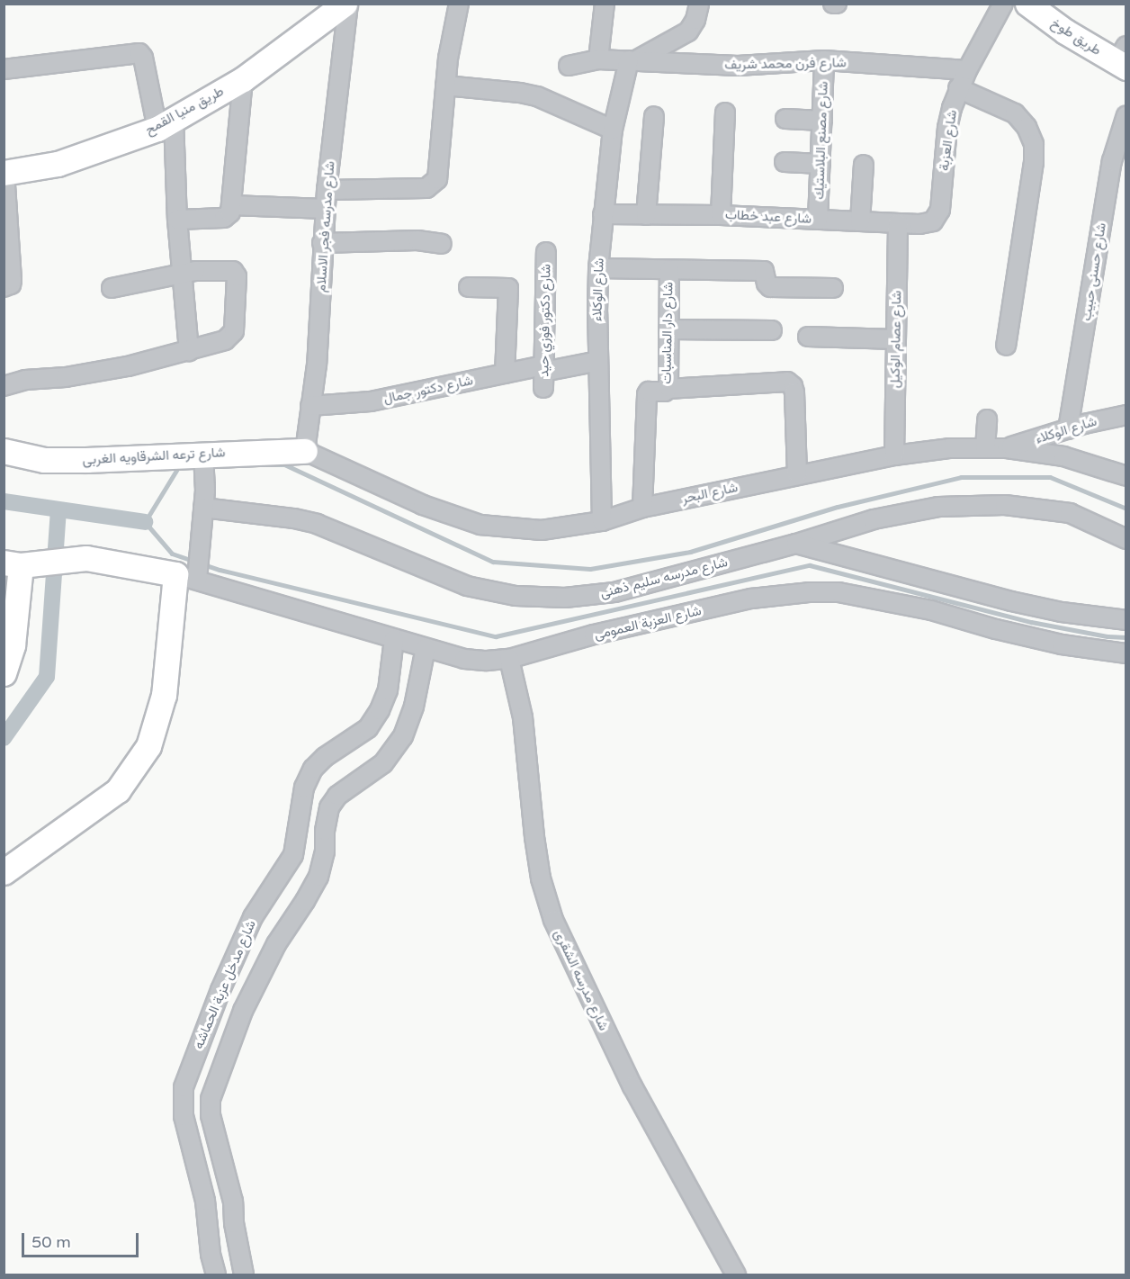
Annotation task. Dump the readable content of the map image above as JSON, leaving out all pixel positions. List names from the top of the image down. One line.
{"streets":{"street":["طريق طوخ","شارع فرن محمد شريف","طريق منيا القمح","شارع مصنع البلاستيك","شارع العزبة","شارع عبد خطاب","شارع مدرسه فجر الاسلام","شارع حسنى حبيب","شارع الوكلاء","شارع دكتور فوزي حيد","شارع دار المناسبات","شارع عصام الوكيل","شارع دكتور جمال","شارع ترعه الشرقاويه الغربى","شارع البحر","شارع مدرسه سليم ذهنى","شارع العزبة العمومى","شارع مدرسه الشقرى","شارع مدخل عزبة الحماشه"]},"crossings":[["شارع فرن محمد شريف","شارع مصنع البلاستيك"],["شارع فرن محمد شريف","شارع العزبة"],["شارع فرن محمد شريف","شارع الوكلاء"],["شارع مصنع البلاستيك","شارع عبد خطاب"],["شارع العزبة","شارع عبد خطاب"],["شارع عبد خطاب","شارع الوكلاء"],["شارع عبد خطاب","شارع عصام الوكيل"],["شارع مدرسه فجر الاسلام","شارع دكتور جمال"],["شارع مدرسه فجر الاسلام","شارع ترعه الشرقاويه الغربى"],["شارع مدرسه فجر الاسلام","شارع البحر"],["شارع حسنى حبيب","شارع الوكلاء"],["شارع الوكلاء","شارع دكتور جمال"],["شارع الوكلاء","شارع البحر"],["شارع دكتور فوزي حيد","شارع دكتور جمال"],["شارع دار المناسبات","شارع البحر"],["شارع عصام الوكيل","شارع البحر"],["شارع ترعه الشرقاويه الغربى","شارع البحر"],["شارع العزبة العمومى","شارع مدرسه الشقرى"],["شارع العزبة العمومى","شارع مدخل عزبة الحماشه"]],"scale_bar":"50 m"}
